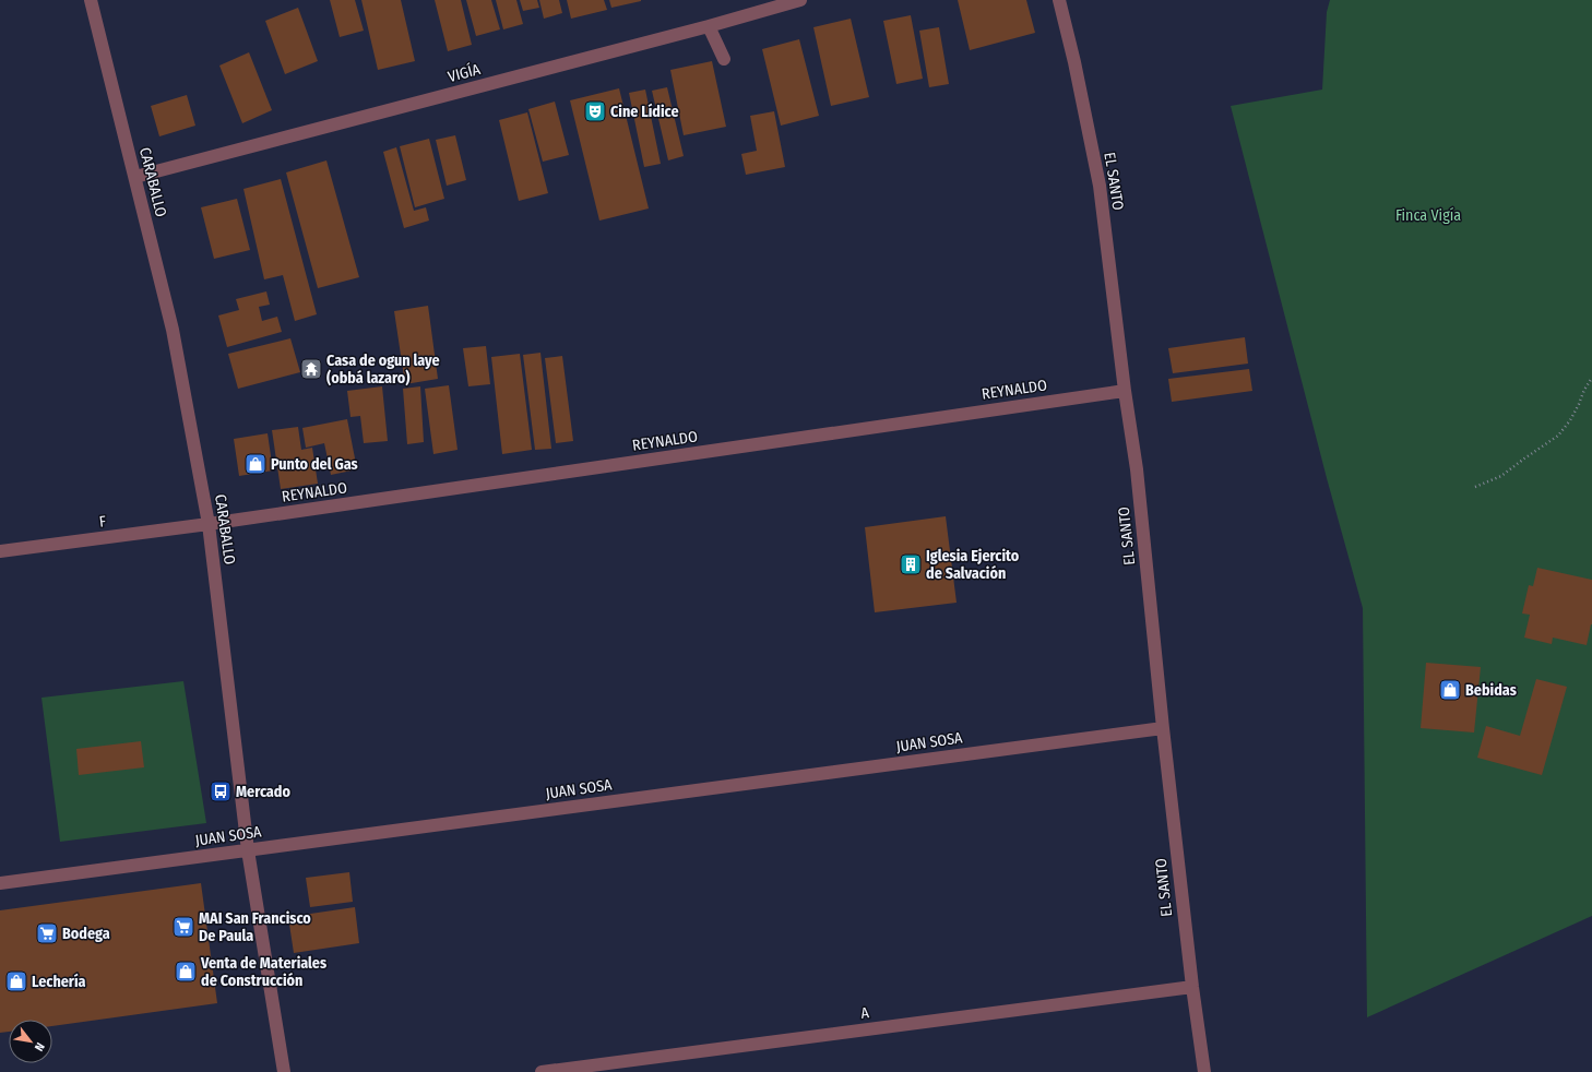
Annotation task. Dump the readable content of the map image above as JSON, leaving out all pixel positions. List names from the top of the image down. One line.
{"streets":{"street":["VIGÍA","EL SANTO","CARABALLO","REYNALDO","F","JUAN SOSA","A"]},"crossings":[["VIGÍA","CARABALLO"],["EL SANTO","REYNALDO"],["EL SANTO","JUAN SOSA"],["EL SANTO","A"],["CARABALLO","REYNALDO"],["CARABALLO","F"],["CARABALLO","JUAN SOSA"],["REYNALDO","F"]],"parks":["Finca Vigía"],"places":{"theatre":["Cine Lídice"],"temple":["Casa de ogun laye (obbá lazaro)"],"shop":["Punto del Gas","Bebidas","Venta de Materiales de Construcción","Lechería"],"building":["Iglesia Ejercito de Salvación"],"bus stop":["Mercado"],"supermarket":["MAI San Francisco De Paula","Bodega"]},"north":"bottom right"}
